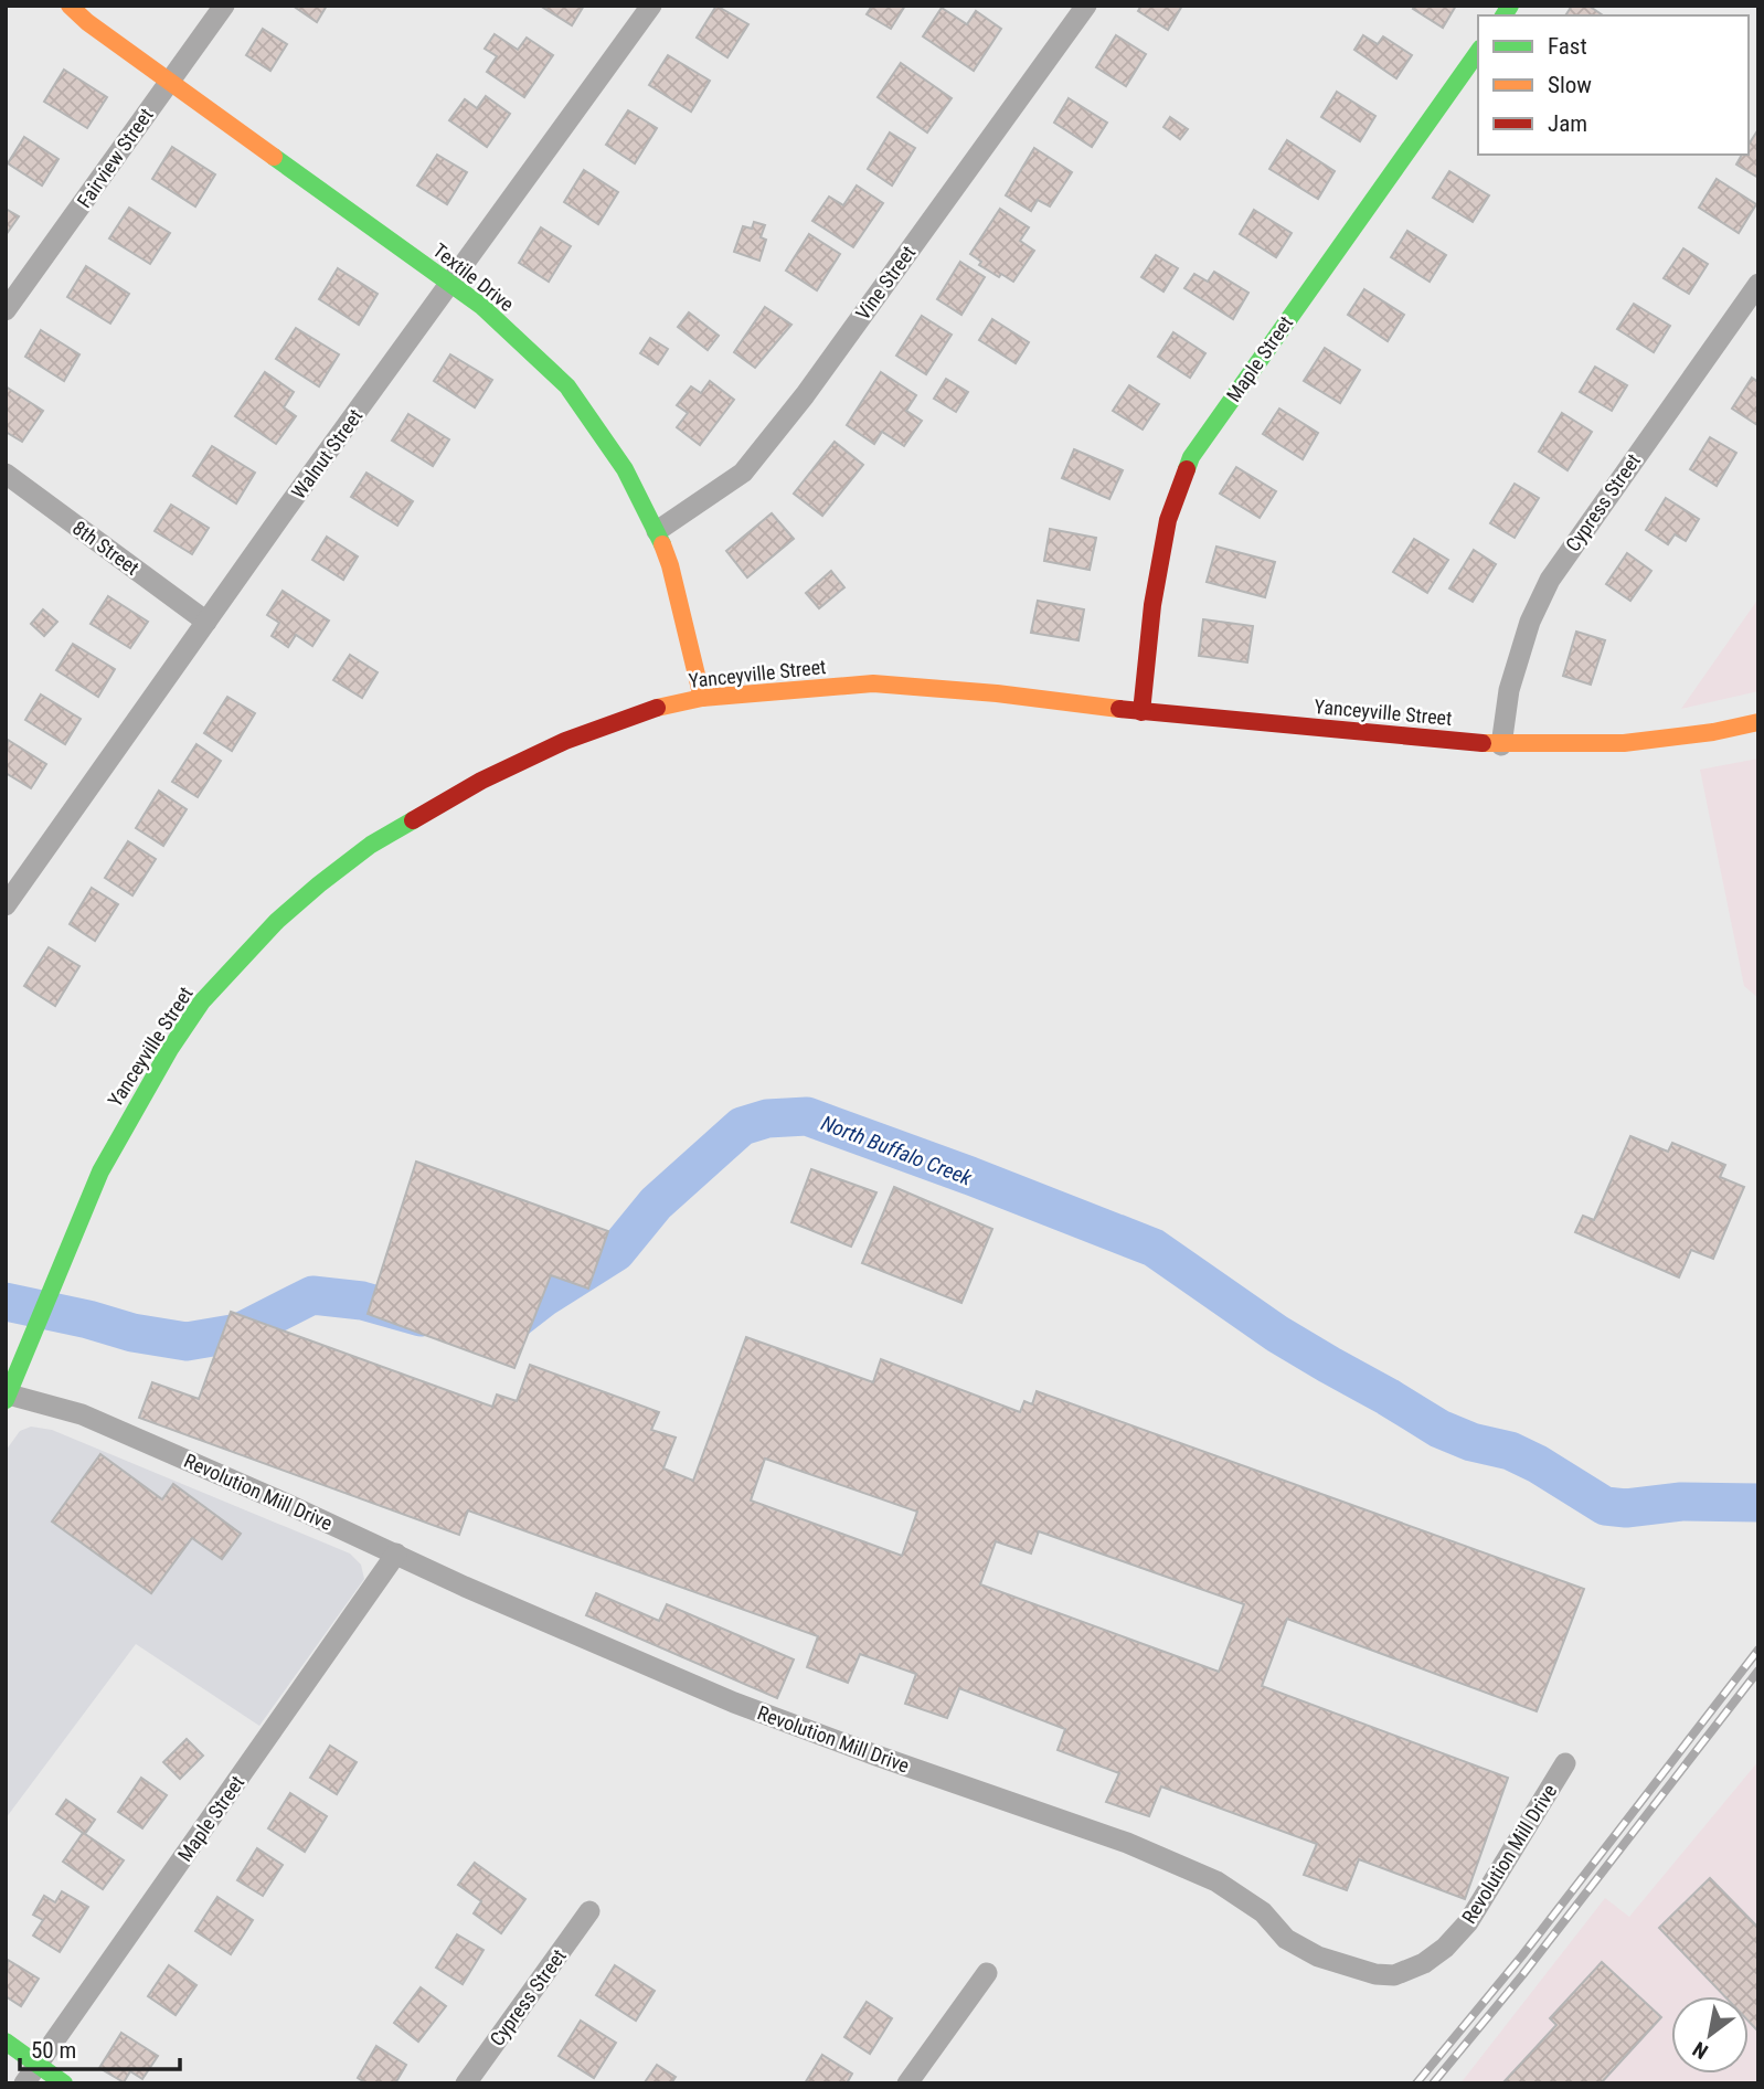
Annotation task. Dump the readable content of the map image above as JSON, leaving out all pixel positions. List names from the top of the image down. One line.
{"streets":{"main road":["Textile Drive","Maple Street","Yanceyville Street"],"street":["Fairview Street","Vine Street","Walnut Street","Cypress Street","8th Street","Revolution Mill Drive"]},"crossings":[["Fairview Street","Textile Drive"],["Textile Drive","Vine Street"],["Textile Drive","Walnut Street"],["Textile Drive","Yanceyville Street"],["Maple Street","Yanceyville Street"],["Maple Street","Revolution Mill Drive"],["Walnut Street","8th Street"],["Cypress Street","Yanceyville Street"],["Yanceyville Street","Revolution Mill Drive"]],"water":["North Buffalo Creek"],"legend":["Fast","Slow","Jam"],"scale_bar":"50 m","north":"bottom left"}
